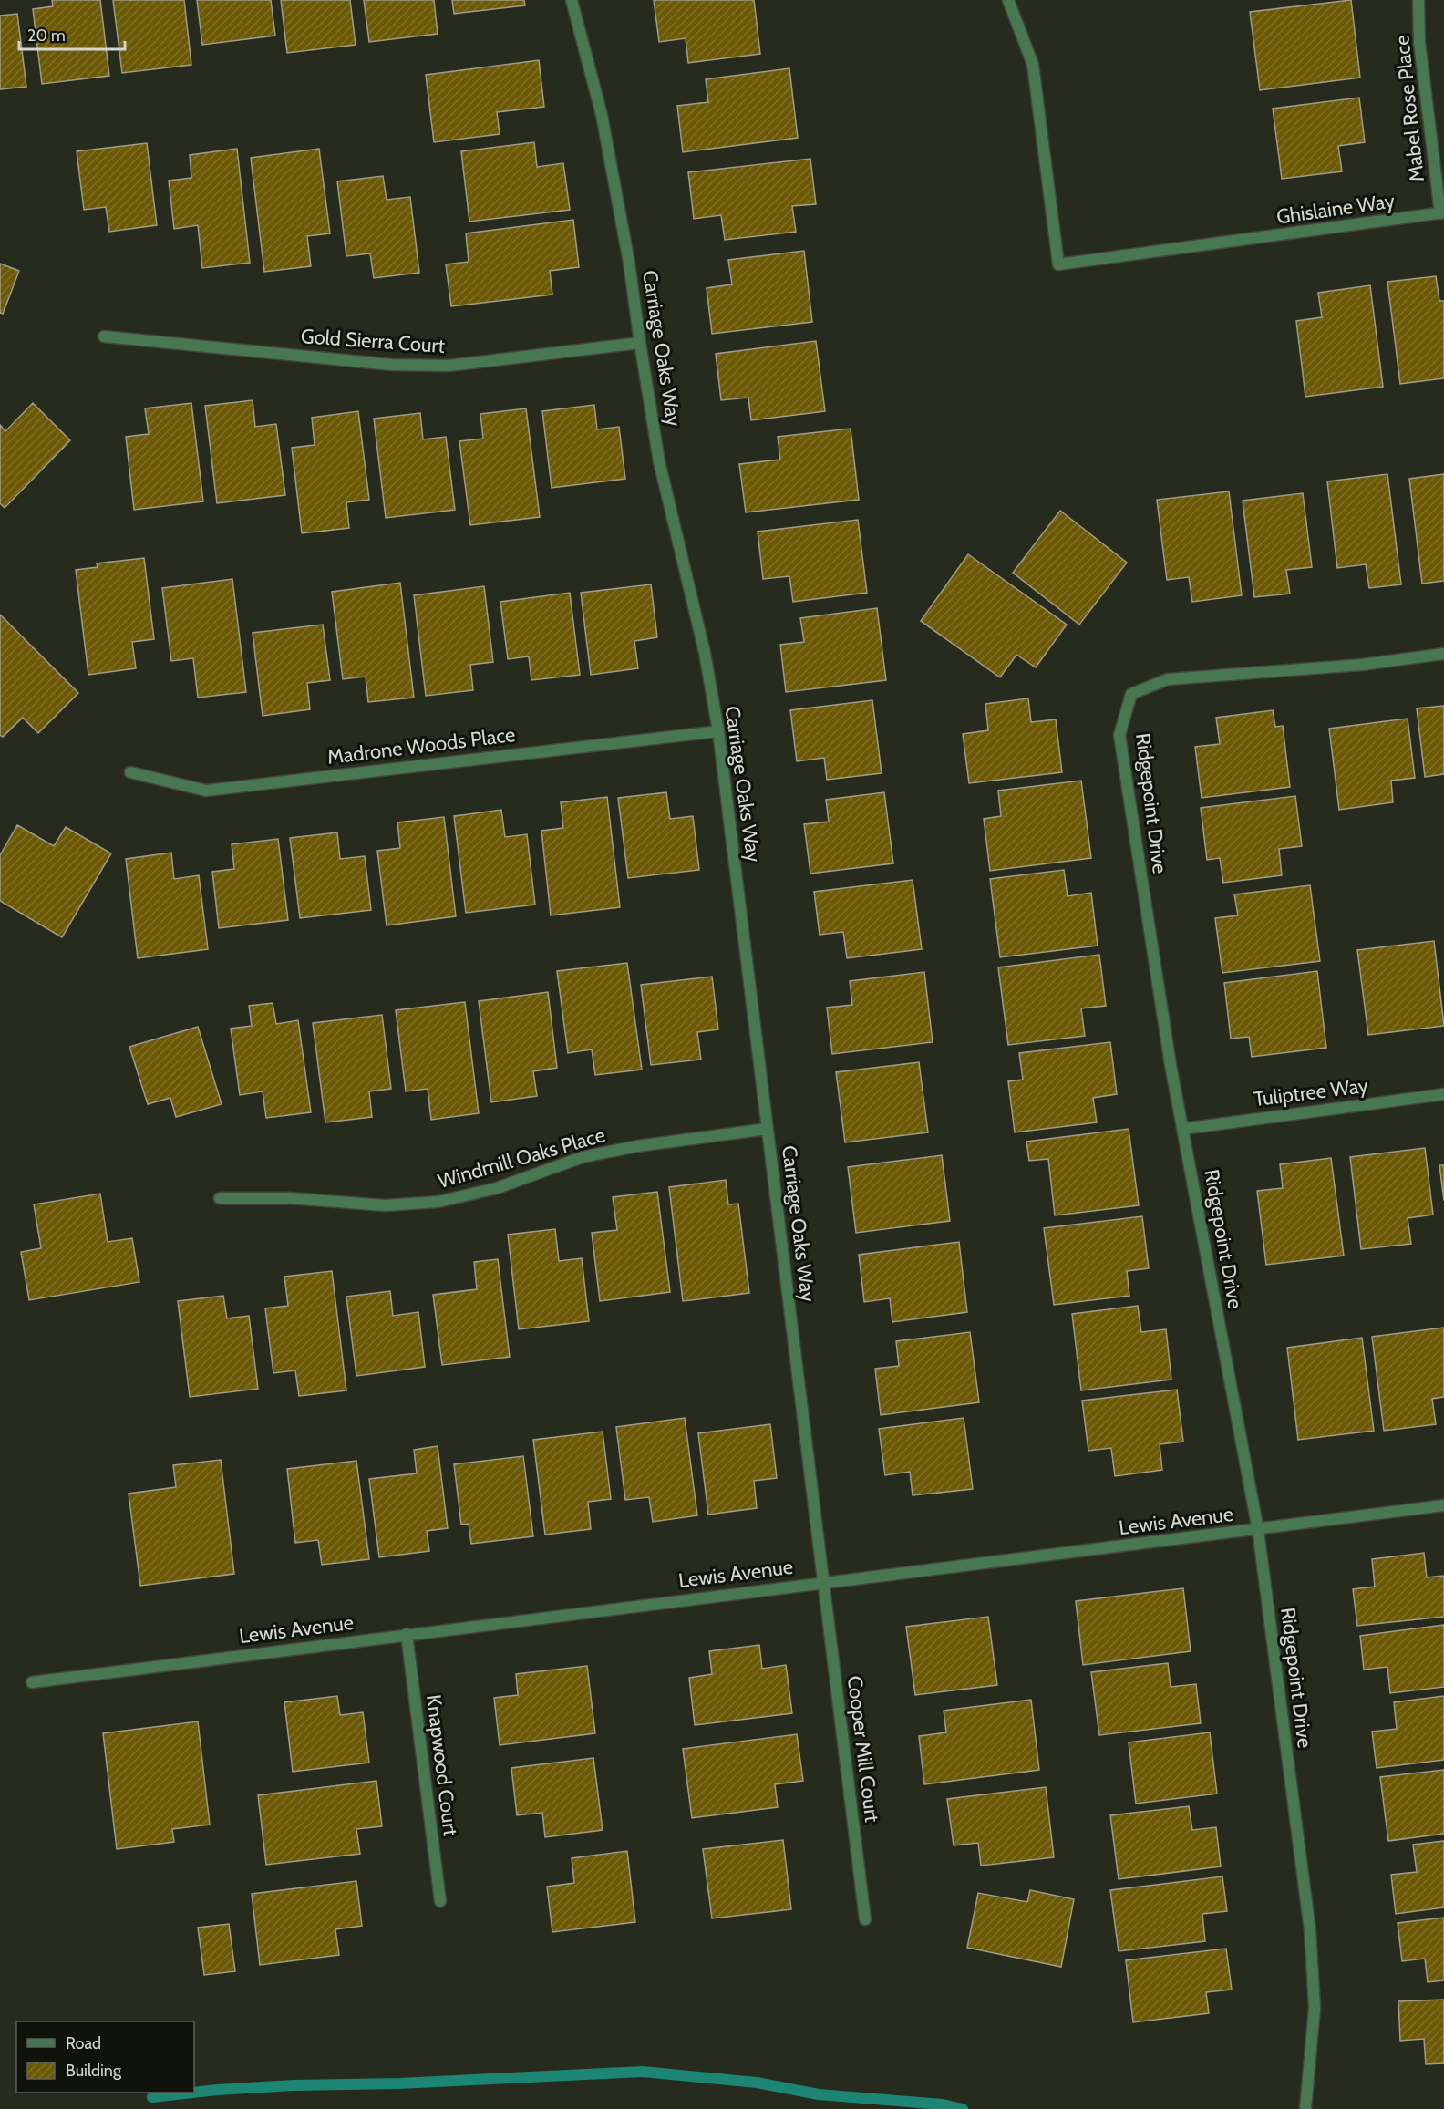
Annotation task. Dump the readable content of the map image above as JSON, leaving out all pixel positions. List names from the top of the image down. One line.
{"streets":{"street":["Mabel Rose Place","Ghislaine Way","Gold Sierra Court","Carriage Oaks Way","Madrone Woods Place","Ridgepoint Drive","Tuliptree Way","Windmill Oaks Place","Lewis Avenue","Cooper Mill Court","Knapwood Court"]},"crossings":[["Mabel Rose Place","Ghislaine Way"],["Gold Sierra Court","Carriage Oaks Way"],["Carriage Oaks Way","Madrone Woods Place"],["Carriage Oaks Way","Windmill Oaks Place"],["Carriage Oaks Way","Lewis Avenue"],["Carriage Oaks Way","Cooper Mill Court"],["Ridgepoint Drive","Tuliptree Way"],["Ridgepoint Drive","Lewis Avenue"],["Lewis Avenue","Cooper Mill Court"],["Lewis Avenue","Knapwood Court"]],"legend":["Road","Building"],"scale_bar":"20 m"}
